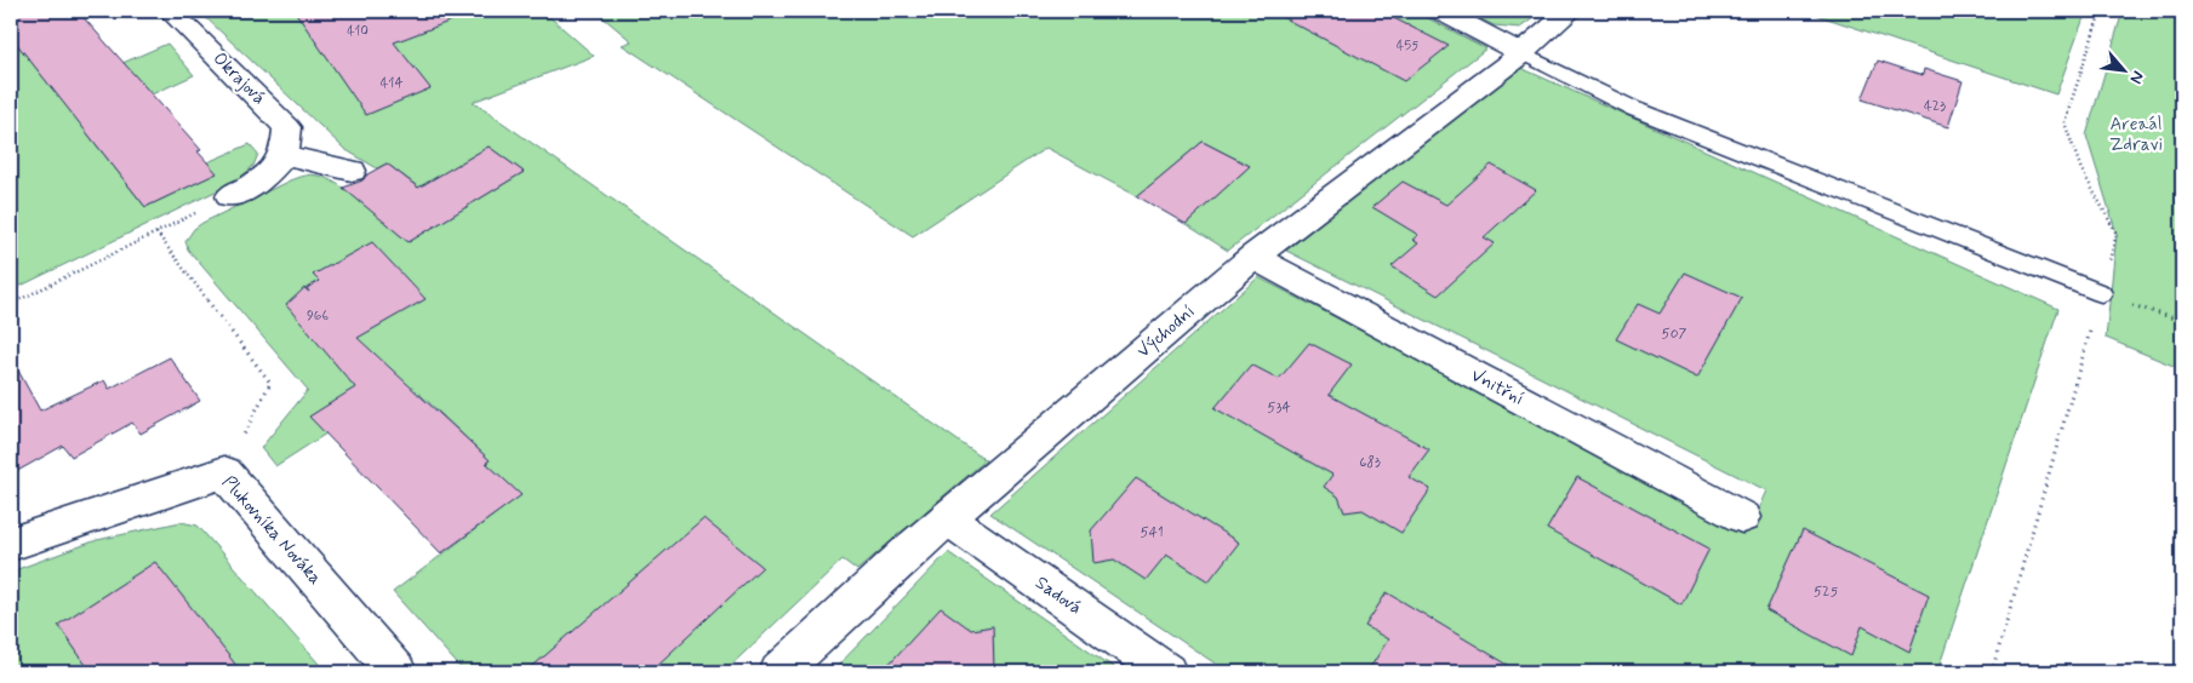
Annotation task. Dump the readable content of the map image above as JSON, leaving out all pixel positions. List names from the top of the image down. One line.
{"streets":{"street":["Okrajová","Východní","Vnitřní","Plukovníka Nováka","Sadová"]},"crossings":[["Východní","Vnitřní"],["Východní","Sadová"]],"parks":["Areaál Zdravi"],"house_numbers":["410","455","414","423","966","507","534","683","541","525"],"north":"bottom right"}
